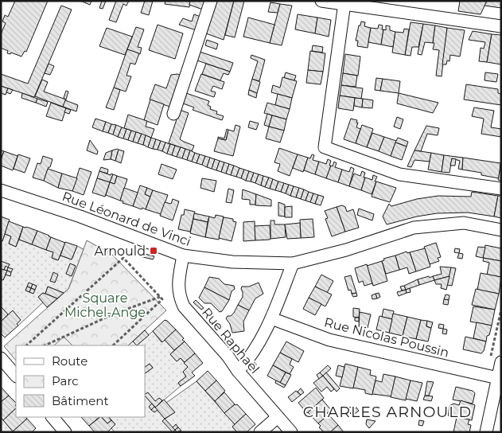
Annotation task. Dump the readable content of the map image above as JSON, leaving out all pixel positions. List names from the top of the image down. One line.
{"streets":{"street":["Rue Léonard de Vinci","Rue Nicolas Poussin","Rue Raphaël"]},"crossings":[["Rue Léonard de Vinci","Rue Raphaël"]],"districts":["CHARLES ARNOULD"],"parks":["Square Michel-Ange"],"places":{"transit":["Arnould"]},"legend":["Route","Parc","Bâtiment"]}
